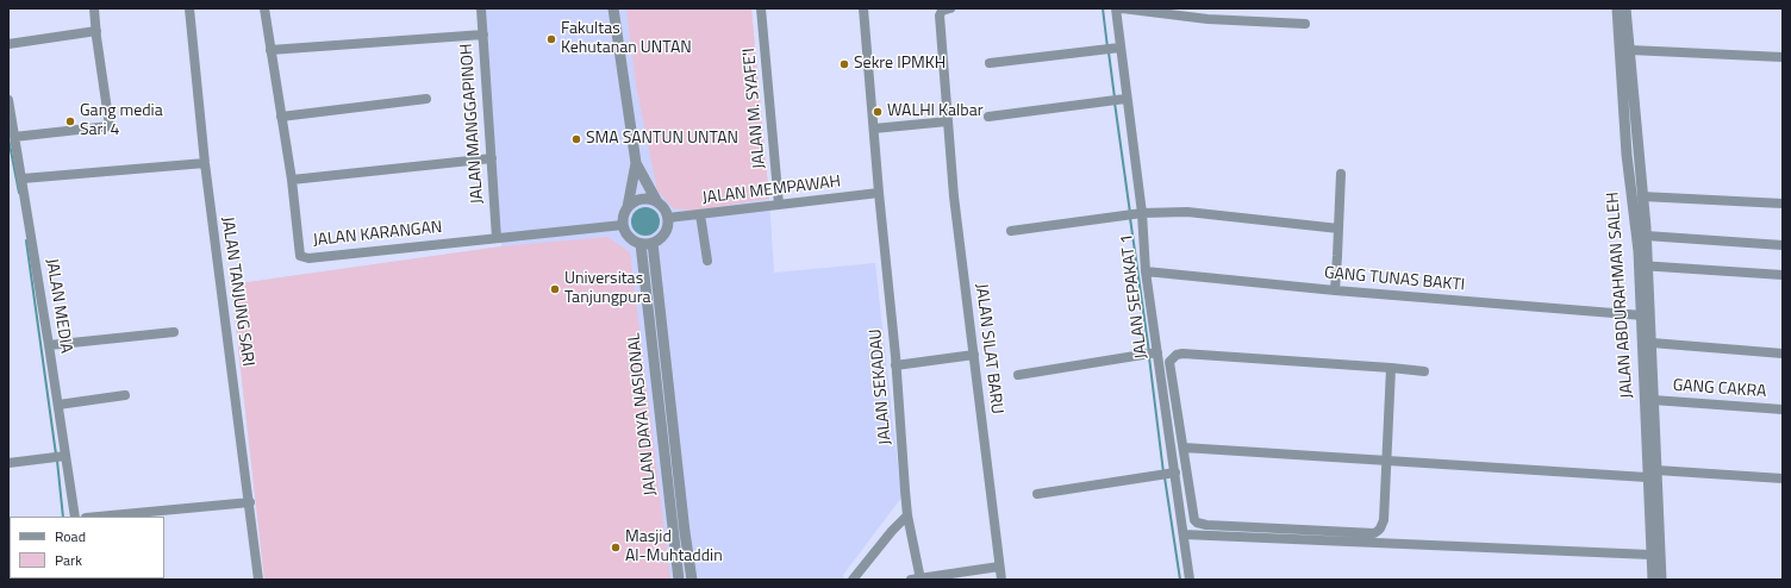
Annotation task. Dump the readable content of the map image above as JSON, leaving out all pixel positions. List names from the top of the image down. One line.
{"streets":{"street":["JALAN M. SYAFE'I","JALAN MANGGAPINOH","JALAN MEMPAWAH","JALAN KARANGAN","GANG TUNAS BAKTI","JALAN TANJUNG SARI","JALAN ABDURAHMAN SALEH","JALAN SEPAKAT 1","JALAN MEDIA","JALAN SILAT BARU","JALAN SEKADAU","GANG CAKRA","JALAN DAYA NASIONAL"]},"crossings":[["JALAN M. SYAFE'I","JALAN MEMPAWAH"],["JALAN MANGGAPINOH","JALAN KARANGAN"],["JALAN MEMPAWAH","JALAN KARANGAN"],["JALAN MEMPAWAH","JALAN SEKADAU"],["JALAN MEMPAWAH","JALAN DAYA NASIONAL"],["JALAN KARANGAN","JALAN DAYA NASIONAL"],["GANG TUNAS BAKTI","JALAN ABDURAHMAN SALEH"],["GANG TUNAS BAKTI","JALAN SEPAKAT 1"],["JALAN ABDURAHMAN SALEH","GANG CAKRA"],["JALAN SILAT BARU","JALAN SEKADAU"]],"places":["Fakultas Kehutanan UNTAN","Sekre IPMKH","WALHI Kalbar","Gang media Sari 4","SMA SANTUN UNTAN","Universitas Tanjungpura","Masjid Al-Muhtaddin"],"legend":["Road","Park"]}
